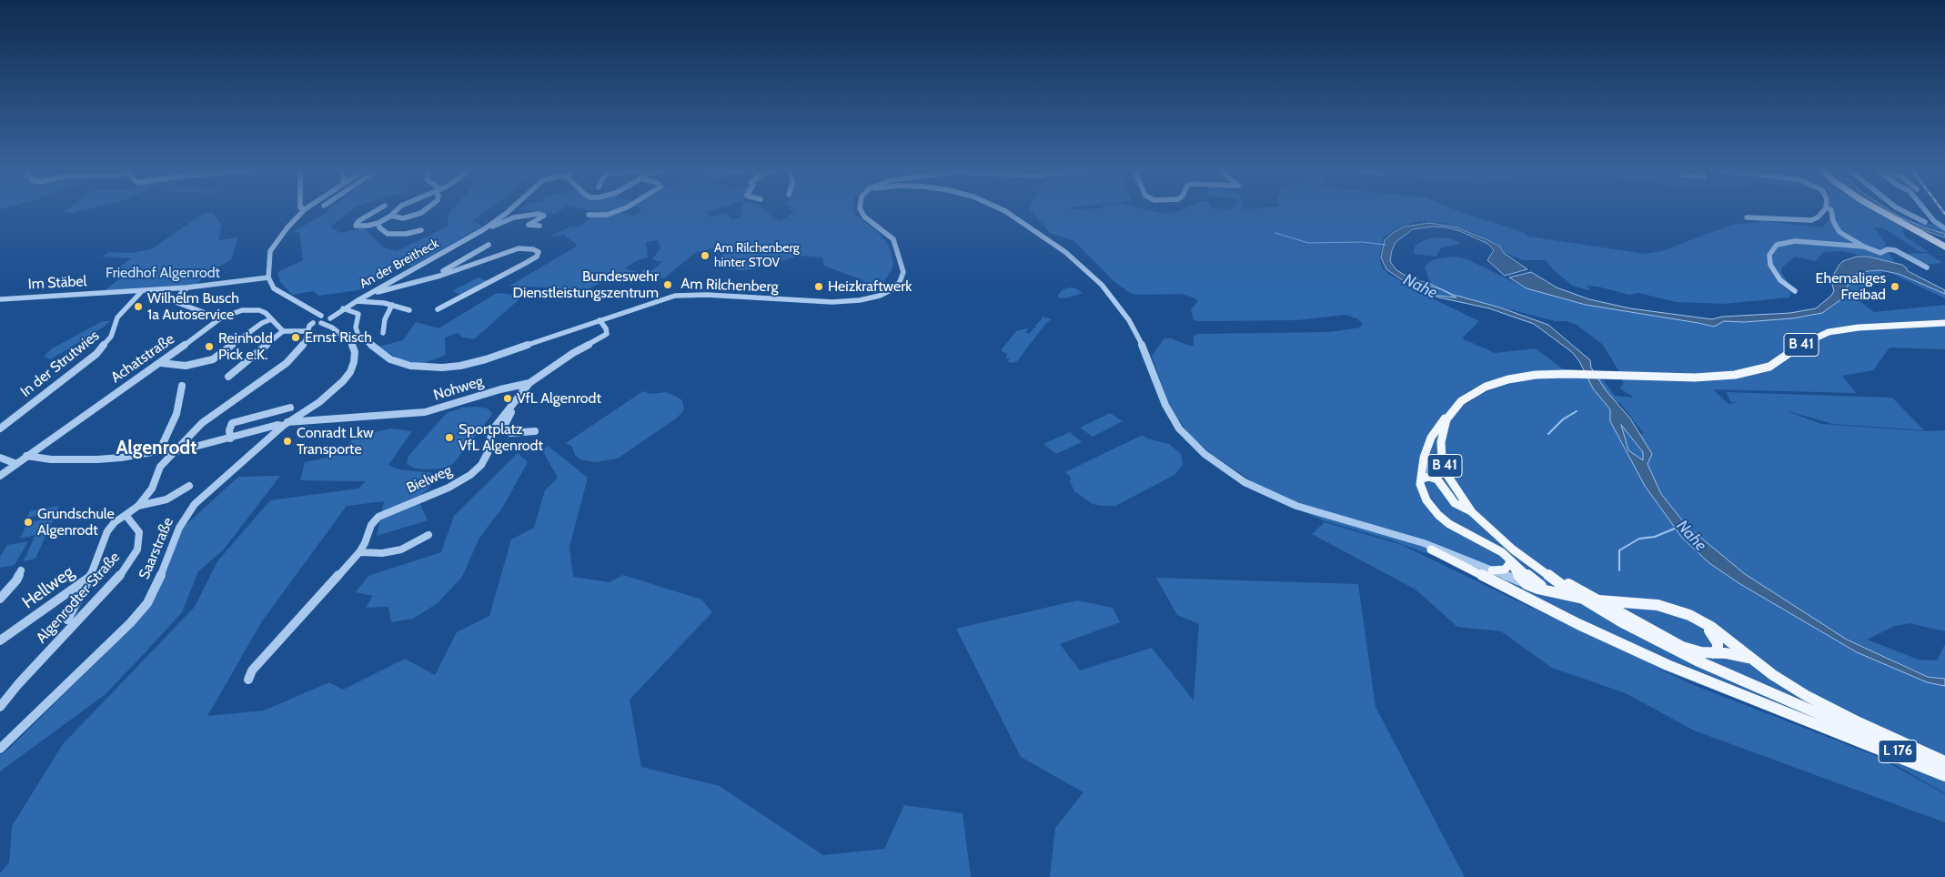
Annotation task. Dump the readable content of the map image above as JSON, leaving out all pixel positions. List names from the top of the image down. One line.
{"streets":{"main road":["B 41","L 176"],"street":["An der Breitheck","Im Stäbel","Am Rilchenberg","Achatstraße","In der Strutwies","Nohweg","Bielweg","Saarstraße","Hellweg","Algenrodter Straße"]},"crossings":[["An der Breitheck","Am Rilchenberg"],["An der Breitheck","Saarstraße"],["Im Stäbel","In der Strutwies"],["Am Rilchenberg","Nohweg"],["B 41","L 176"],["Achatstraße","Nohweg"],["Nohweg","Saarstraße"]],"districts":["Algenrodt"],"water":["Nahe"],"parks":["Friedhof Algenrodt"],"places":["Am Rilchenberg hinter STOV","Bundeswehr Dienstleistungszentrum","Heizkraftwerk","Ehemaliges Freibad","Wilhelm Busch 1a Autoservice","Ernst Risch","Reinhold Pick e.K.","VfL Algenrodt","Sportplatz VfL Algenrodt","Conradt Lkw Transporte","Grundschule Algenrodt"]}
